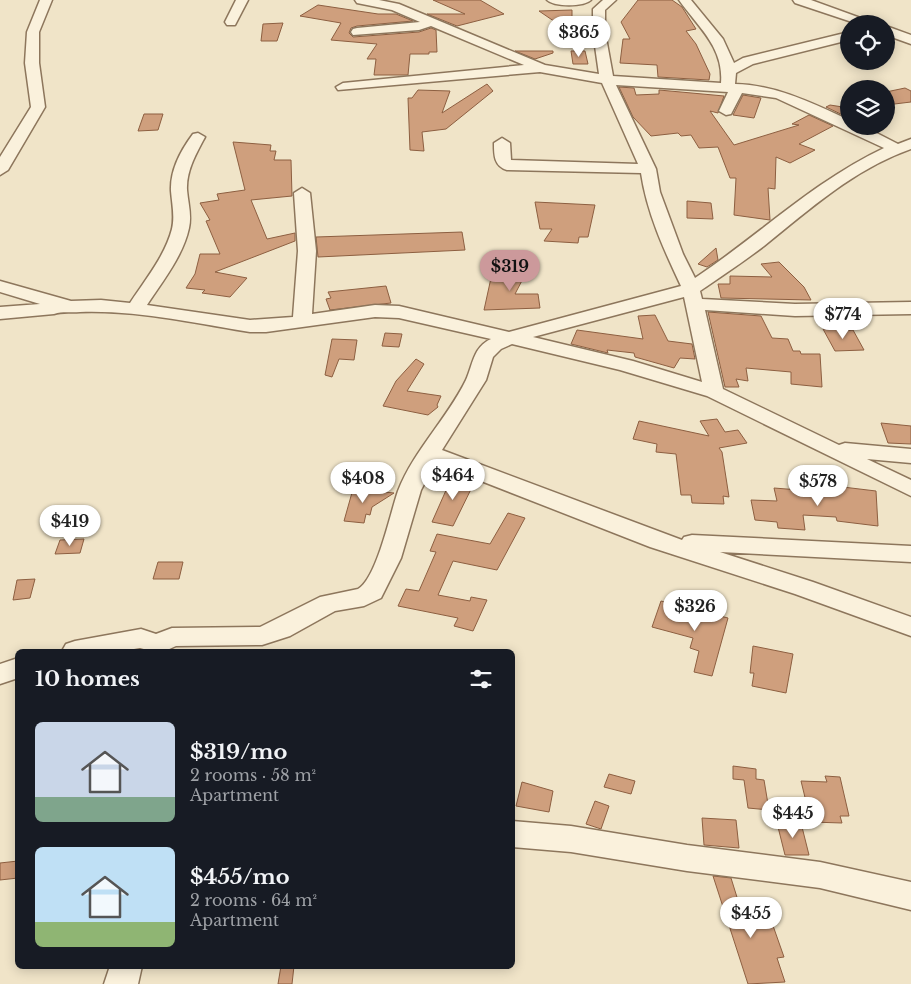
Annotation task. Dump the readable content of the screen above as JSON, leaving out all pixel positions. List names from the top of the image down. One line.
{"page":{"price":["$365","$319","$774","$464","$408","$578","$419","$326","$445","$455"],"heading":"10 homes","list":[{"name":"$319/mo","note":"2 rooms · 58 m² · Apartment"},{"name":"$455/mo","note":"2 rooms · 64 m² · Apartment"}]}}
